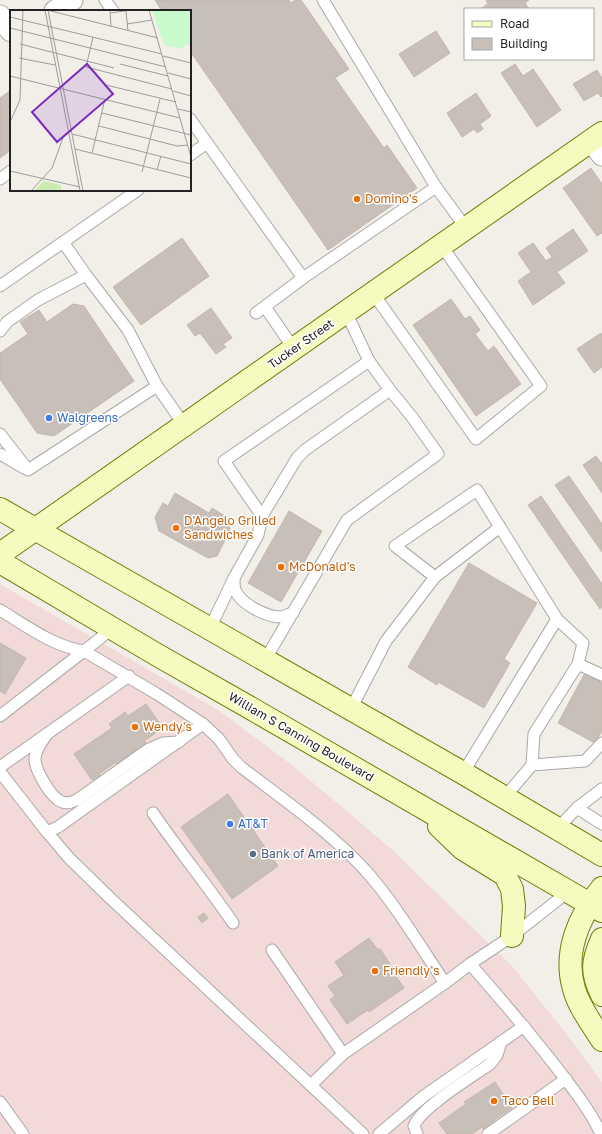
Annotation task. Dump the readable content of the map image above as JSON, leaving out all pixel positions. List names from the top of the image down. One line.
{"streets":{"main road":["Tucker Street","William S Canning Boulevard"]},"places":["Domino's","Walgreens","D'Angelo Grilled Sandwiches","McDonald's","Wendy's","AT&T","Bank of America","Friendly's","Taco Bell"],"legend":["Road","Building"]}
